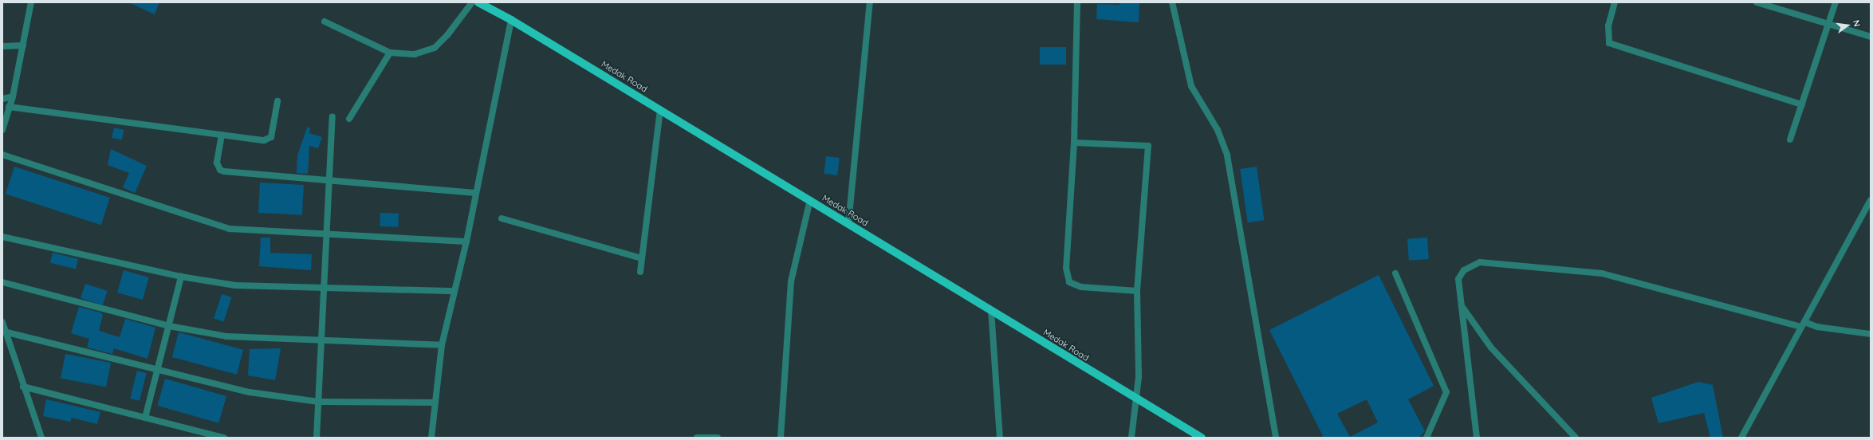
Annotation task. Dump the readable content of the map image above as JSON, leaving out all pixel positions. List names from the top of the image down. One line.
{"streets":{"main road":["Medak Road"]},"north":"right"}
